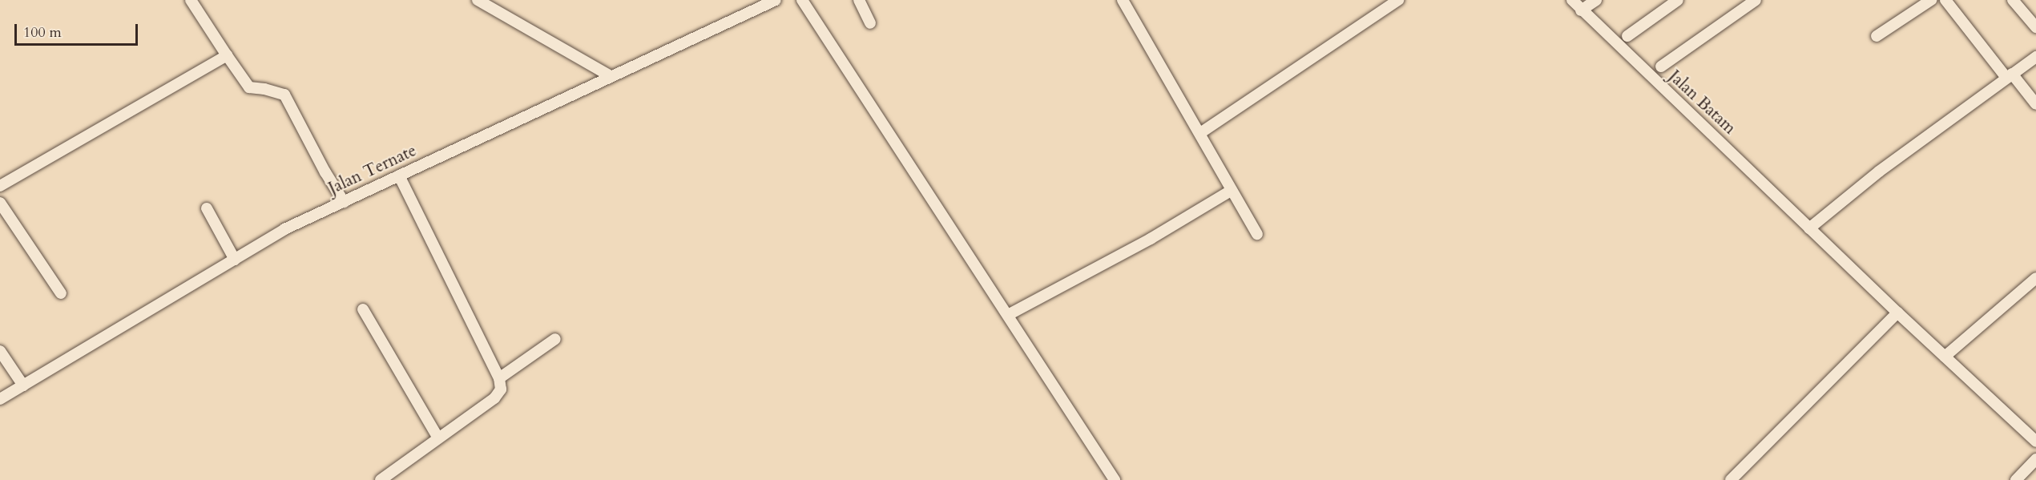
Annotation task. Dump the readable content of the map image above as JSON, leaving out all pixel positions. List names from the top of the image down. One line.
{"streets":{"street":["Jalan Batam","Jalan Ternate"]},"scale_bar":"100 m"}
